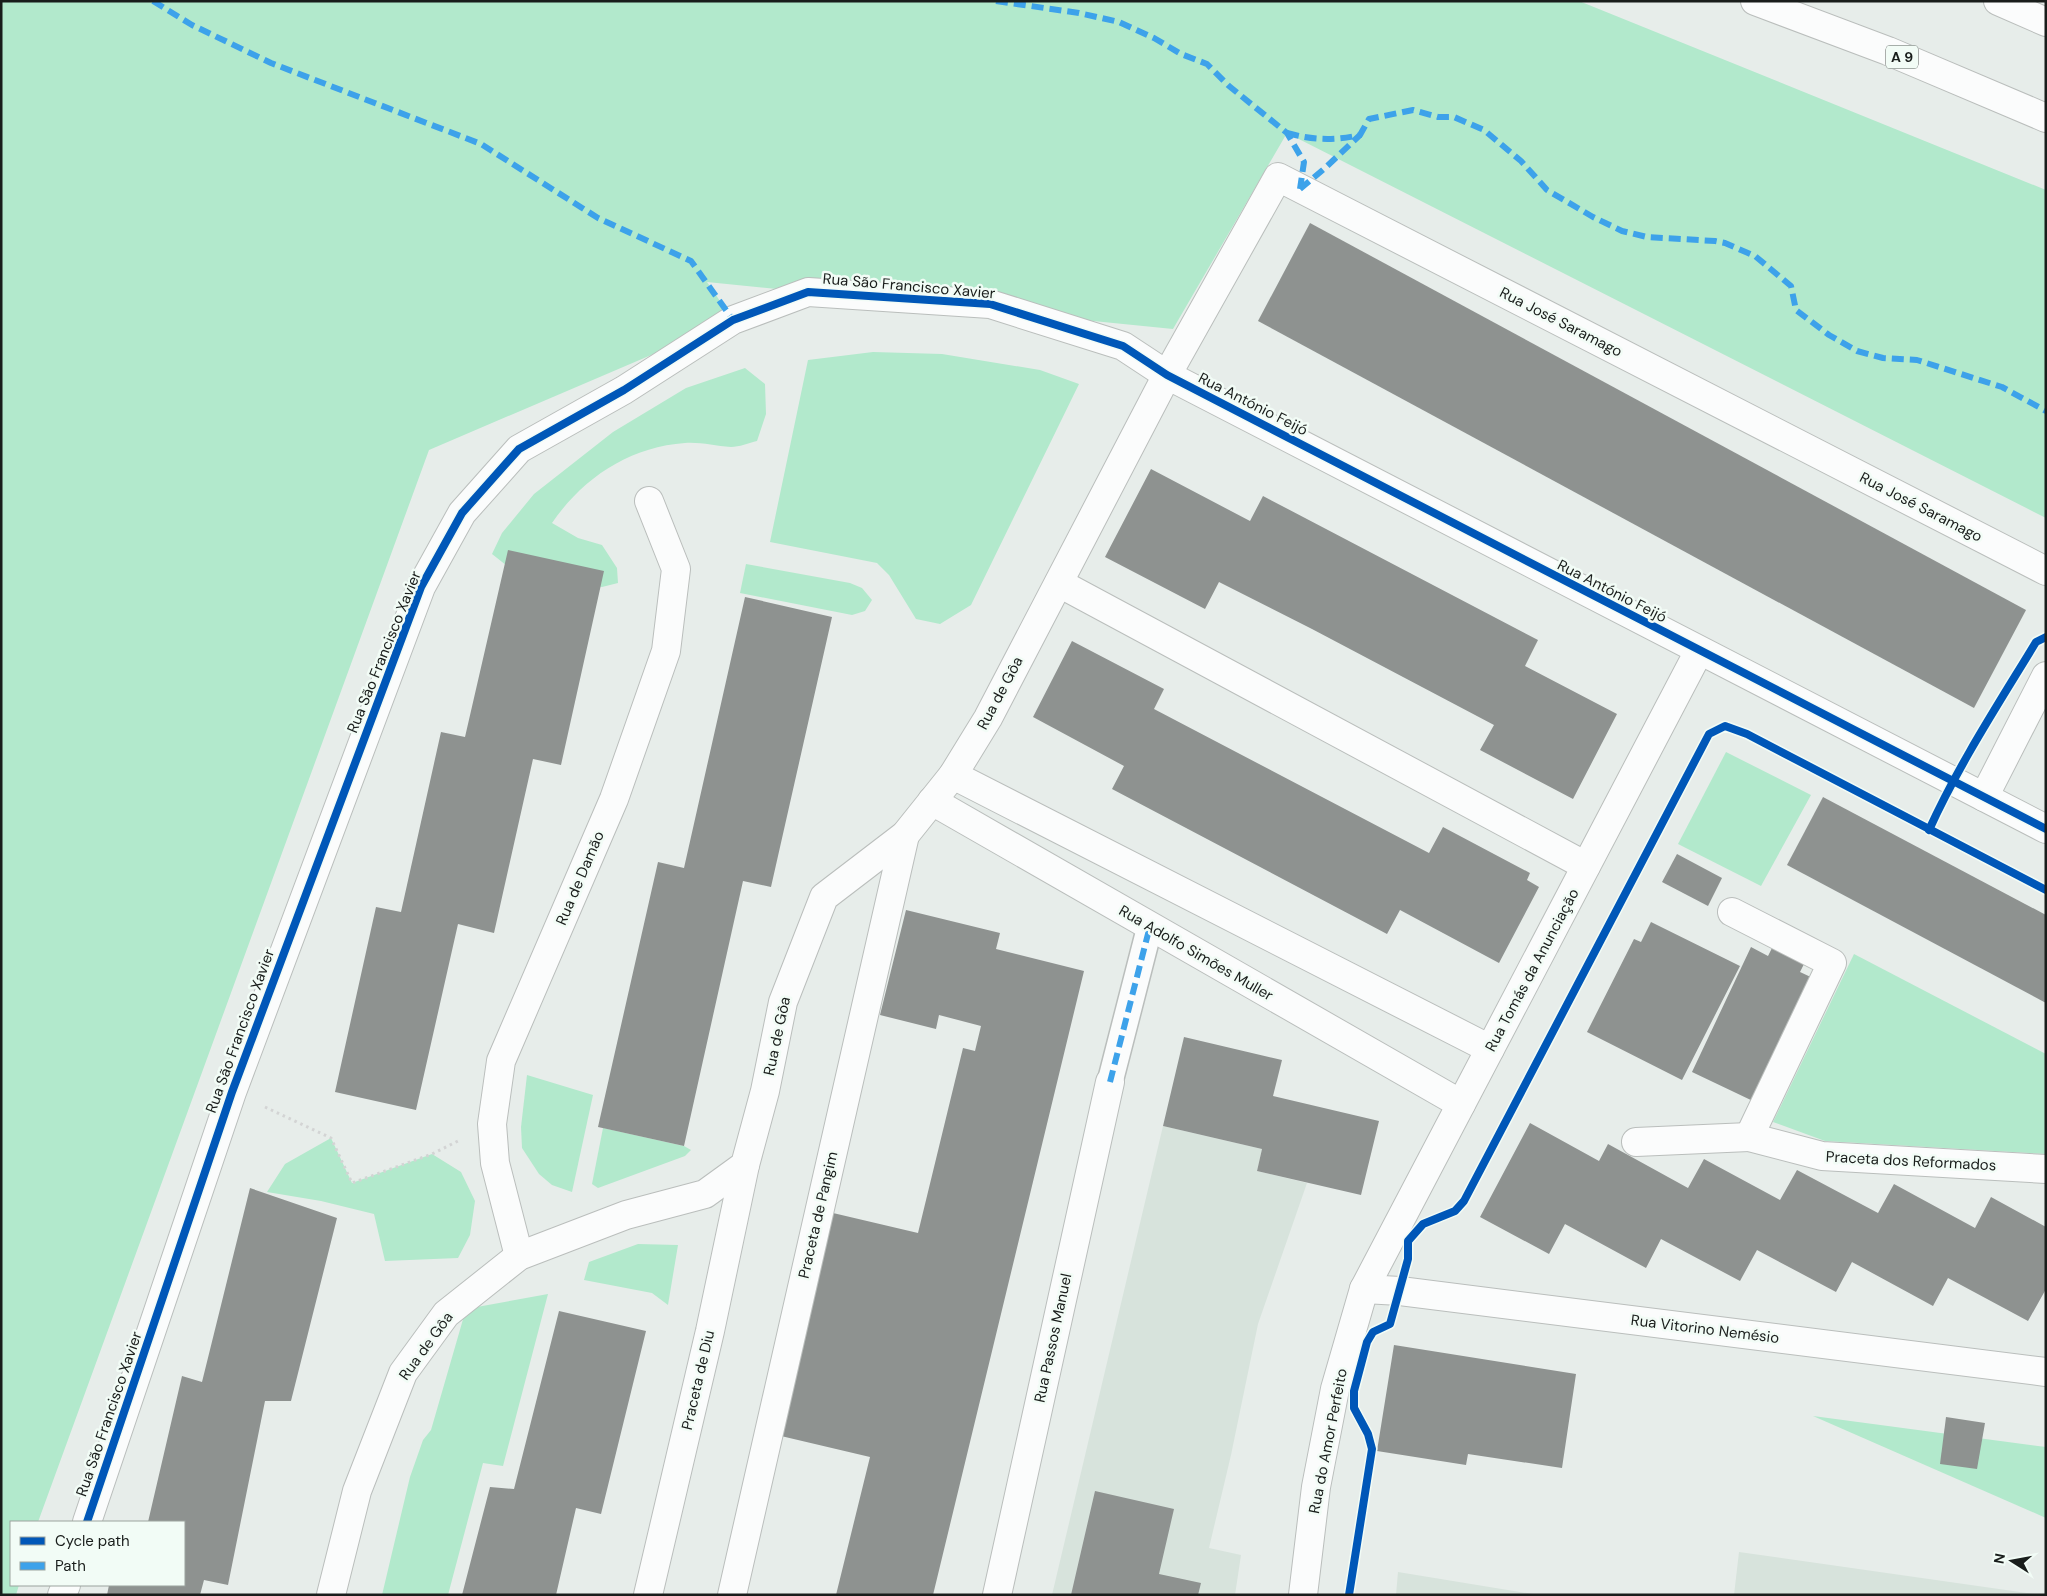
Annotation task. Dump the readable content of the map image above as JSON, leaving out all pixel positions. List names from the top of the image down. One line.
{"streets":{"main road":["A 9","Rua São Francisco Xavier","Rua José Saramago","Rua António Feijó","Rua de Gôa","Rua de Damão","Rua Adolfo Simões Muller","Rua Tomás da Anunciação","Praceta dos Reformados","Praceta de Pangim","Rua Vitorino Nemésio","Rua Passos Manuel","Praceta de Diu","Rua do Amor Perfeito"]},"crossings":[["Rua São Francisco Xavier","Rua José Saramago"],["Rua São Francisco Xavier","Rua António Feijó"],["Rua São Francisco Xavier","Rua de Gôa"],["Rua José Saramago","Rua António Feijó"],["Rua José Saramago","Rua de Gôa"],["Rua António Feijó","Rua de Gôa"],["Rua António Feijó","Rua Tomás da Anunciação"],["Rua de Gôa","Rua de Damão"],["Rua de Gôa","Rua Adolfo Simões Muller"],["Rua de Gôa","Praceta de Pangim"],["Rua de Gôa","Praceta de Diu"],["Rua Adolfo Simões Muller","Rua Tomás da Anunciação"],["Rua Tomás da Anunciação","Rua Vitorino Nemésio"],["Rua Tomás da Anunciação","Rua do Amor Perfeito"],["Rua Vitorino Nemésio","Rua do Amor Perfeito"]],"legend":["Cycle path","Path"],"north":"left"}
